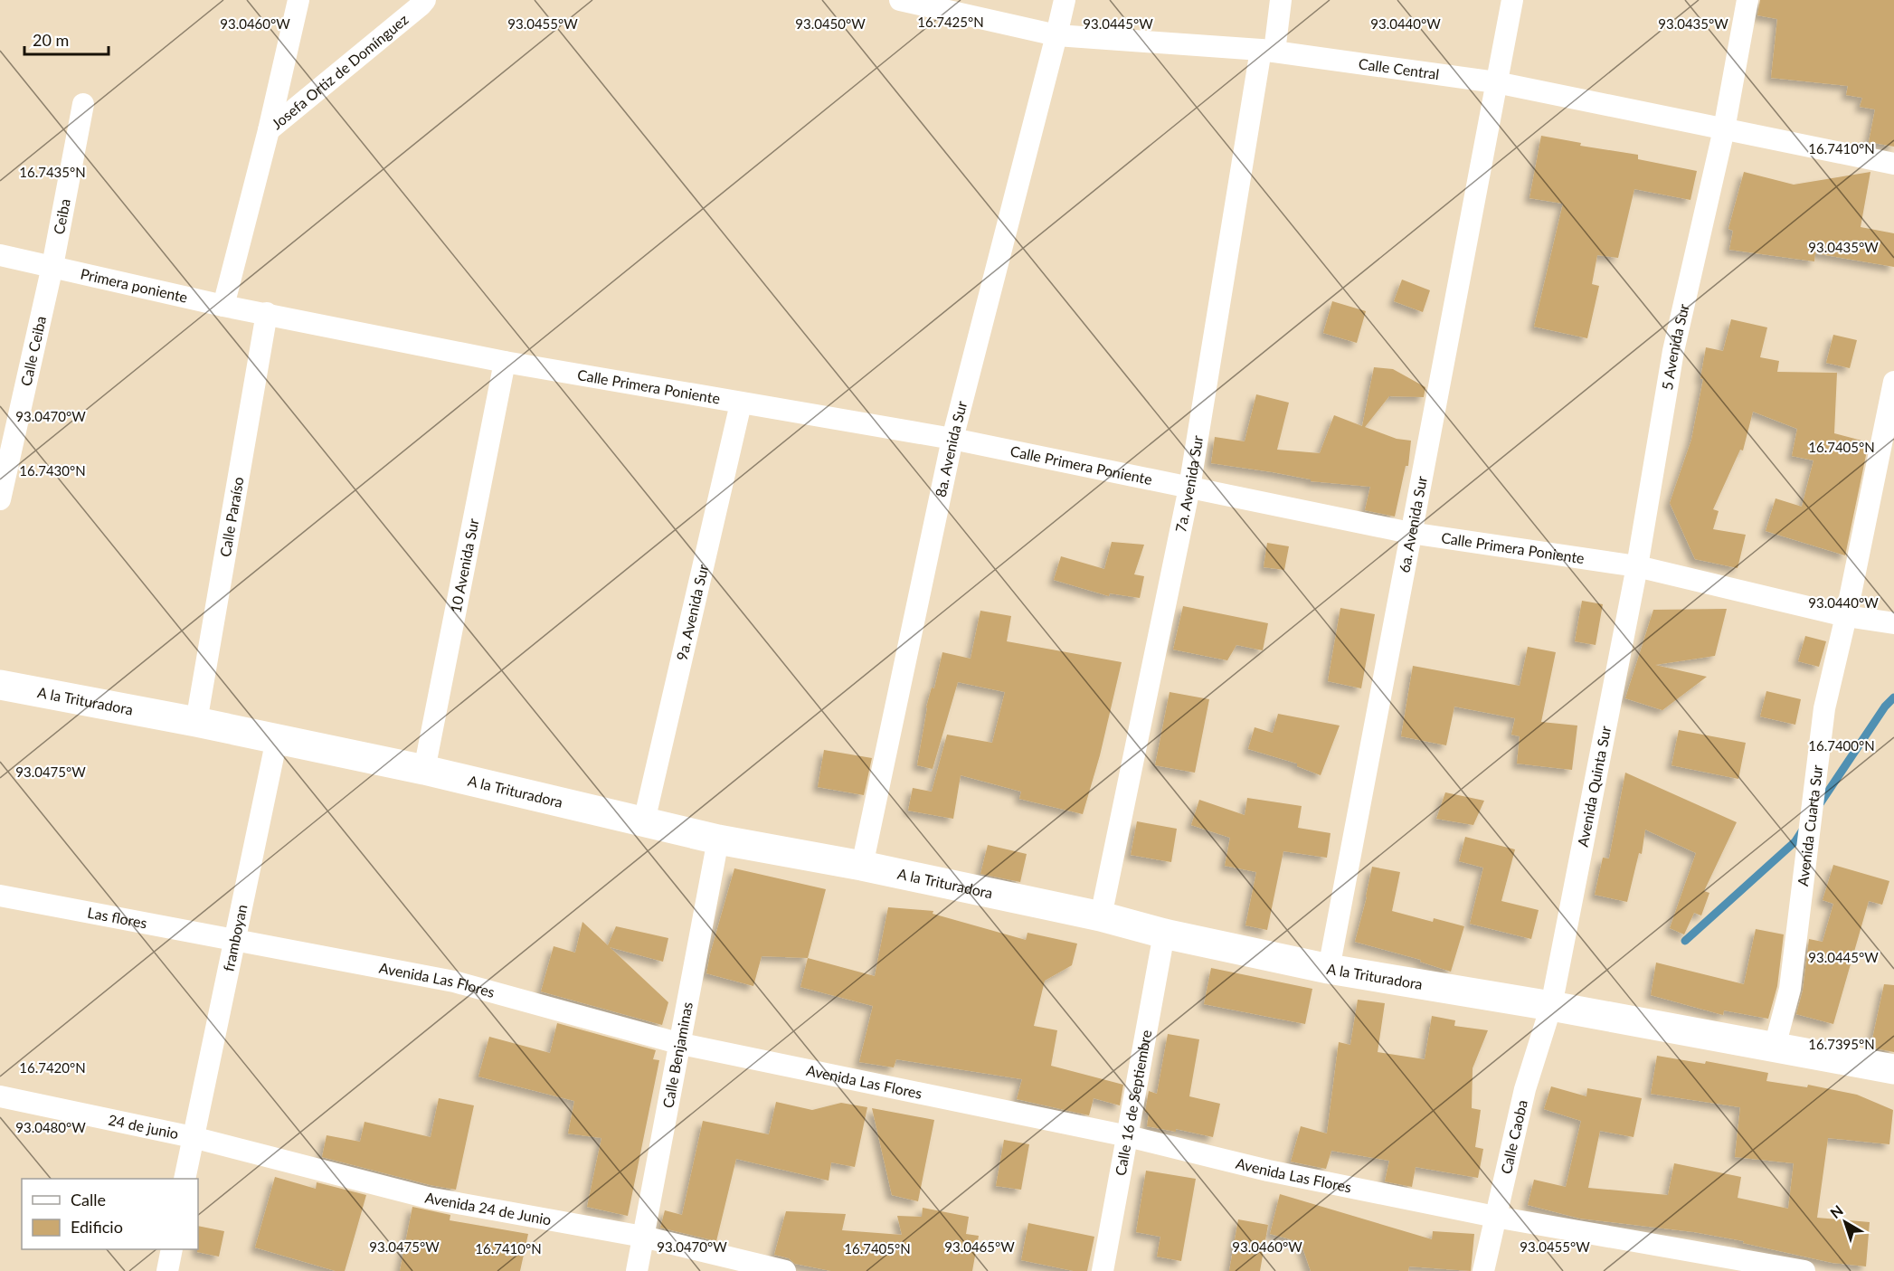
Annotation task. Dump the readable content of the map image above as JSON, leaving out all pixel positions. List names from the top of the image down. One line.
{"streets":{"street":["Calle Central","Josefa Ortiz de Domínguez","Ceiba","Primera poniente","5 Avenida Sur","Calle Ceiba","Calle Primera Poniente","8a. Avenida Sur","7a. Avenida Sur","Calle Paraíso","6a. Avenida Sur","10 Avenida Sur","9a. Avenida Sur","A la Trituradora","Avenida Quinta Sur","Avenida Cuarta Sur","Las flores","framboyan","Avenida Las Flores","Calle Benjaminas","Calle 16 de Septiembre","24 de junio","Calle Caoba","Avenida 24 de Junio"]},"crossings":[["Calle Central","5 Avenida Sur"],["Calle Central","8a. Avenida Sur"],["Calle Central","7a. Avenida Sur"],["Calle Central","6a. Avenida Sur"],["Josefa Ortiz de Domínguez","Primera poniente"],["Ceiba","Primera poniente"],["Ceiba","Calle Ceiba"],["Primera poniente","Calle Ceiba"],["Primera poniente","Calle Primera Poniente"],["Primera poniente","Calle Paraíso"],["5 Avenida Sur","Calle Primera Poniente"],["5 Avenida Sur","Avenida Quinta Sur"],["Calle Primera Poniente","8a. Avenida Sur"],["Calle Primera Poniente","7a. Avenida Sur"],["Calle Primera Poniente","Calle Paraíso"],["Calle Primera Poniente","6a. Avenida Sur"],["Calle Primera Poniente","10 Avenida Sur"],["Calle Primera Poniente","9a. Avenida Sur"],["Calle Primera Poniente","Avenida Quinta Sur"],["Calle Primera Poniente","Avenida Cuarta Sur"],["8a. Avenida Sur","A la Trituradora"],["7a. Avenida Sur","A la Trituradora"],["Calle Paraíso","A la Trituradora"],["6a. Avenida Sur","A la Trituradora"],["10 Avenida Sur","A la Trituradora"],["9a. Avenida Sur","A la Trituradora"],["A la Trituradora","Avenida Quinta Sur"],["A la Trituradora","Avenida Cuarta Sur"],["A la Trituradora","framboyan"],["A la Trituradora","Calle Benjaminas"],["A la Trituradora","Calle 16 de Septiembre"],["A la Trituradora","Calle Caoba"],["Avenida Quinta Sur","Calle Caoba"],["Las flores","framboyan"],["Las flores","Avenida Las Flores"],["framboyan","Avenida Las Flores"],["framboyan","24 de junio"],["framboyan","Avenida 24 de Junio"],["Avenida Las Flores","Calle Benjaminas"],["Avenida Las Flores","Calle 16 de Septiembre"],["Avenida Las Flores","Calle Caoba"],["Calle Benjaminas","Avenida 24 de Junio"],["24 de junio","Avenida 24 de Junio"]],"legend":["Calle","Edificio"],"scale_bar":"20 m","north":"top left","coordinates":["16.7425°N","93.0440°W","93.0460°W","93.0455°W","93.0450°W","93.0445°W","93.0435°W","16.7410°N","16.7435°N","93.0470°W","16.7405°N","16.7430°N","16.7400°N","93.0475°W","16.7395°N","16.7420°N","93.0480°W","93.0465°W"]}
